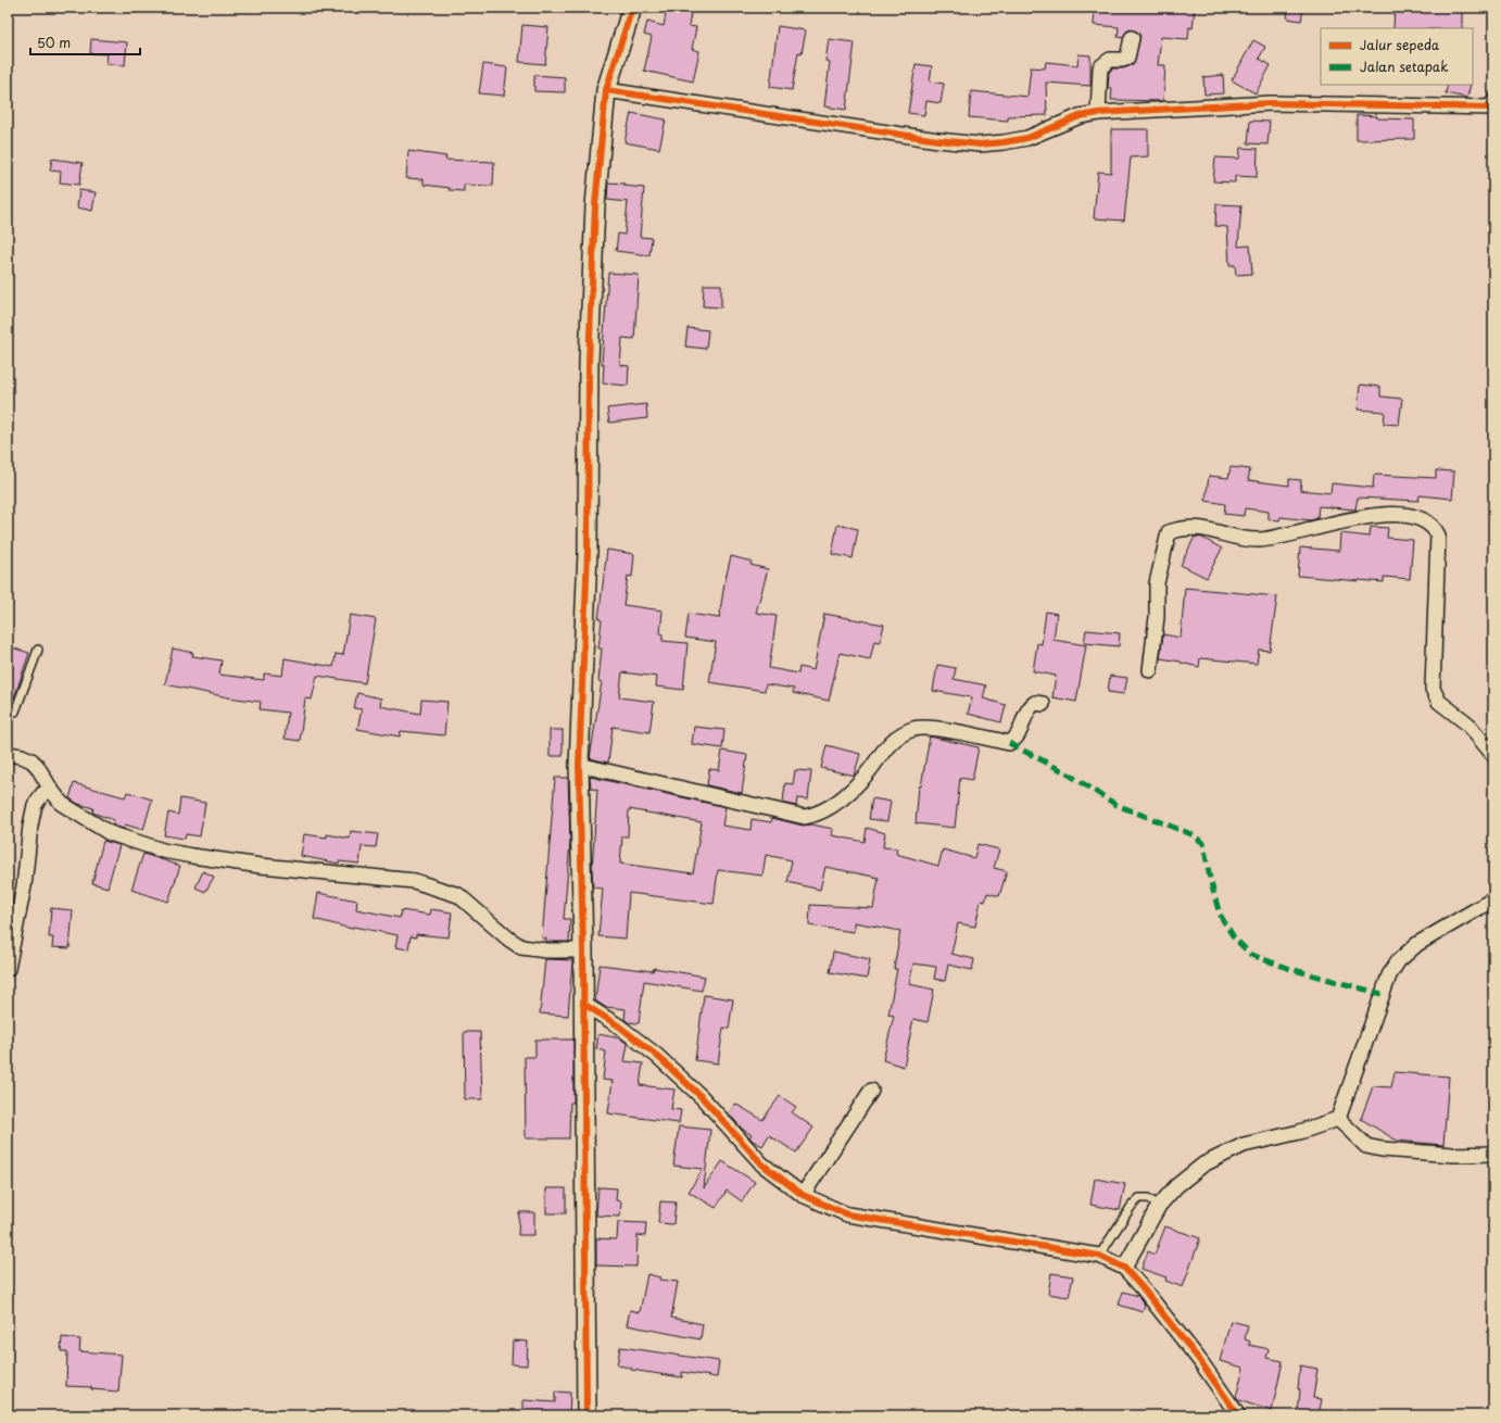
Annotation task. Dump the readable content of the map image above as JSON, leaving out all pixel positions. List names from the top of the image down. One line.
{"legend":["Jalur sepeda","Jalan setapak"],"scale_bar":"50 m"}
